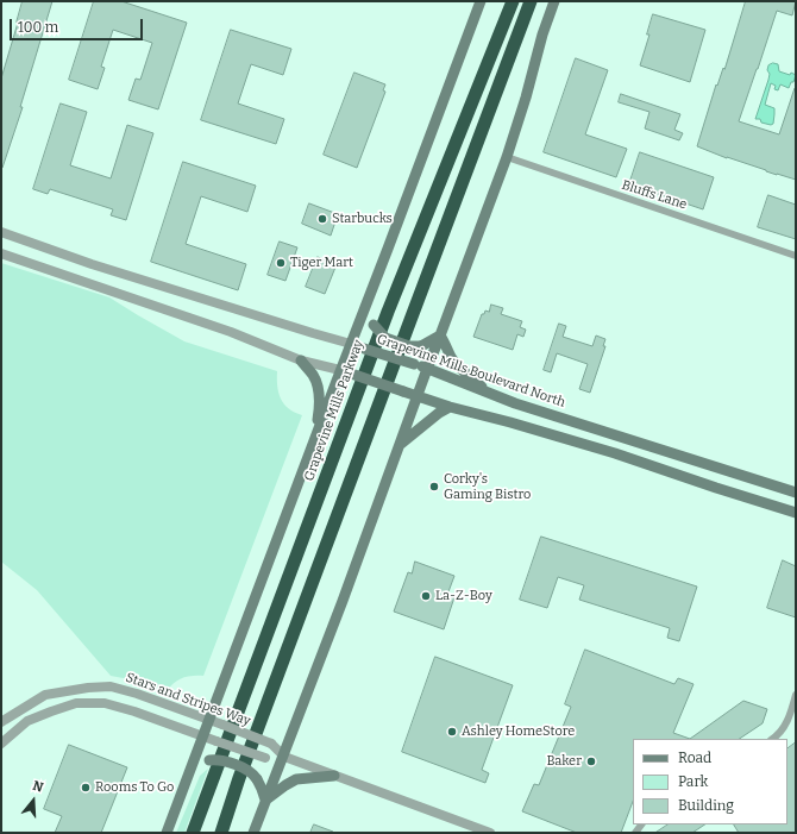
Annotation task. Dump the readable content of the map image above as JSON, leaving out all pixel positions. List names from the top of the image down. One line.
{"streets":{"highway":["Grapevine Mills Parkway"],"main road":["Grapevine Mills Boulevard North"],"street":["Bluffs Lane","Stars and Stripes Way"]},"crossings":[["Grapevine Mills Boulevard North","Grapevine Mills Parkway"],["Grapevine Mills Parkway","Stars and Stripes Way"]],"places":["Starbucks","Tiger Mart","Corky's Gaming Bistro","La-Z-Boy","Ashley HomeStore","Baker","Rooms To Go"],"legend":["Road","Park","Building"],"scale_bar":"100 m","north":"top"}
